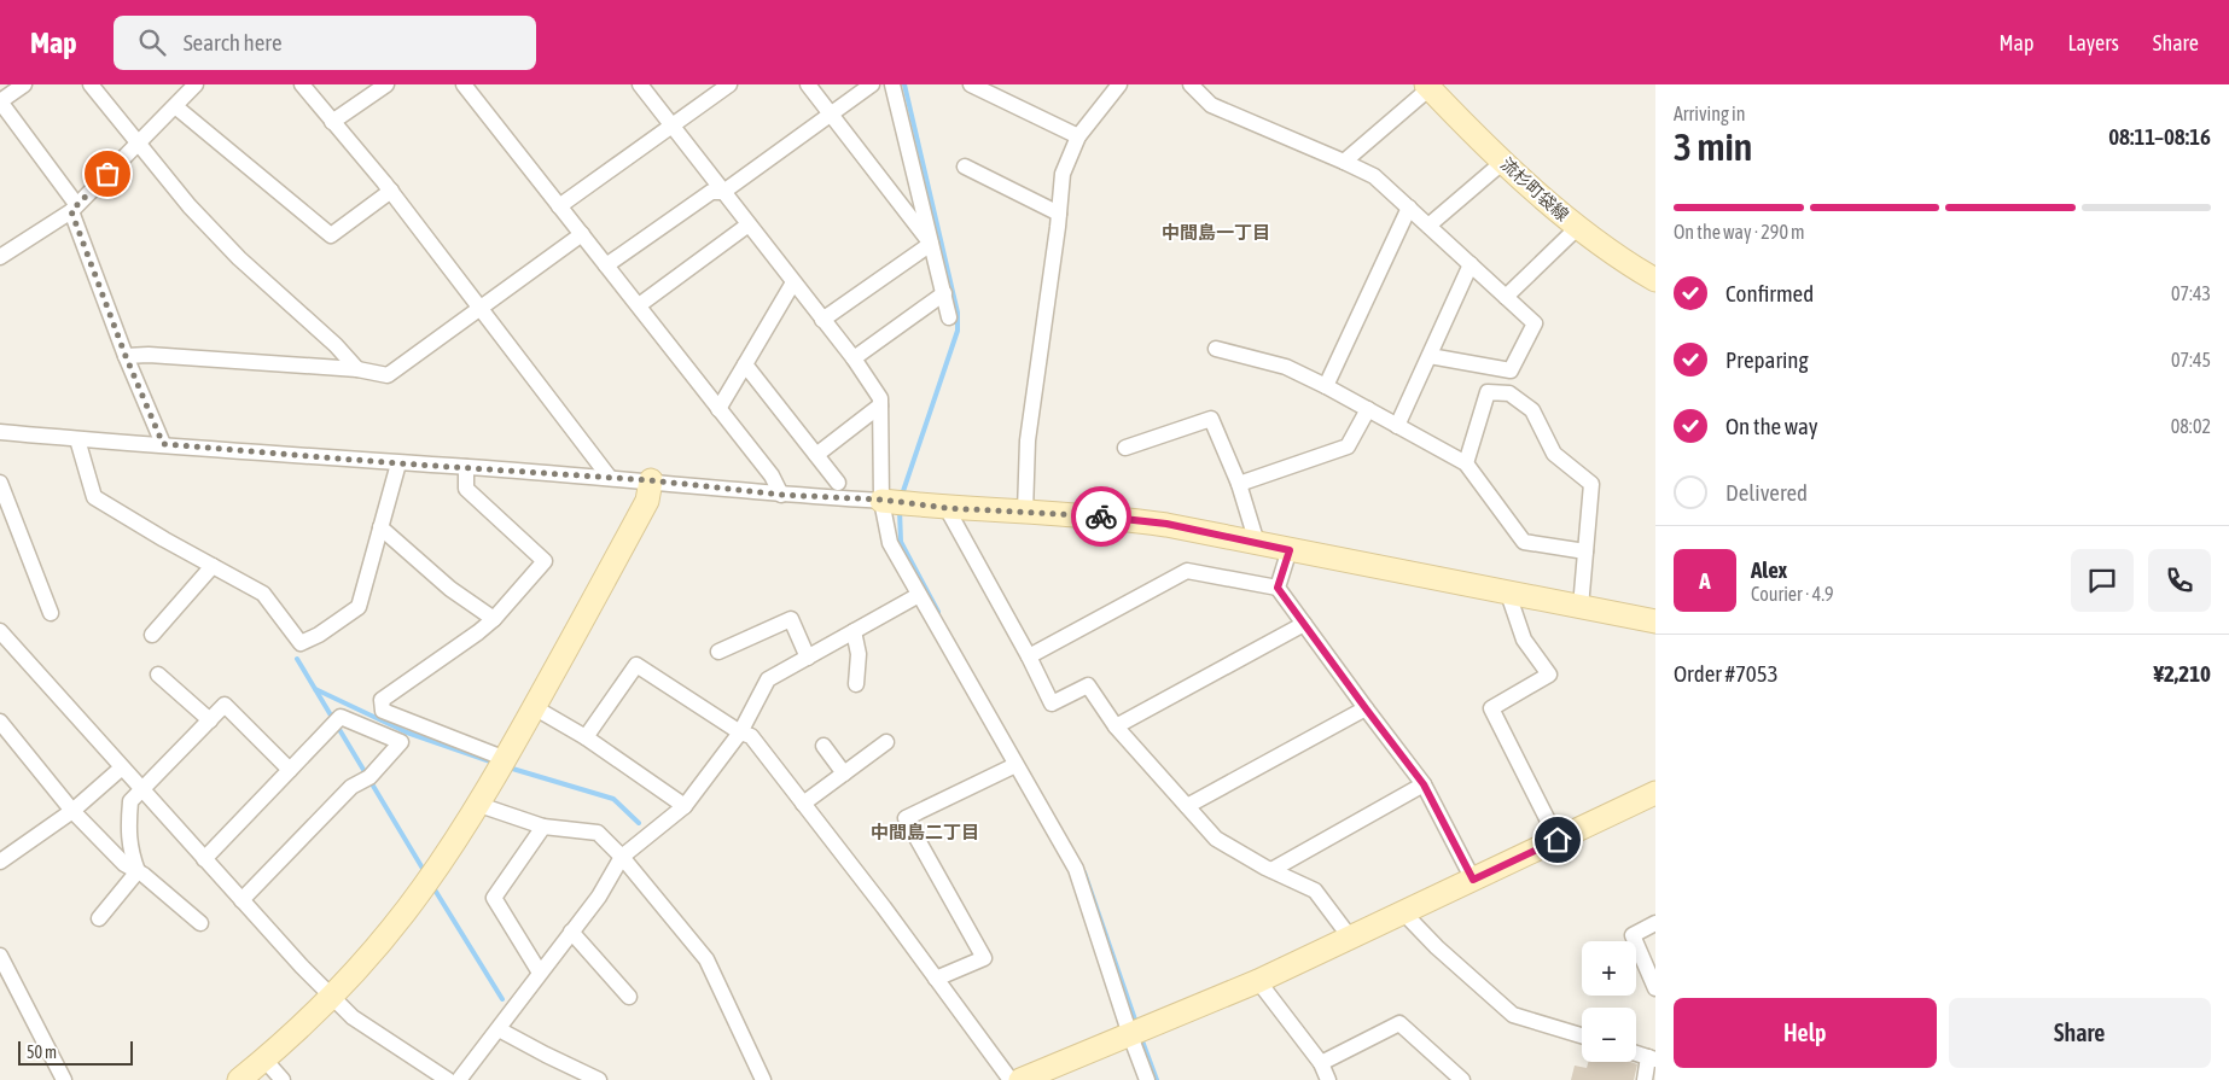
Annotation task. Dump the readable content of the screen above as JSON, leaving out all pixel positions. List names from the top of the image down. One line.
{"streets":{"street":["流杉町袋線"]},"districts":["中間島一丁目","中間島二丁目"],"scale_bar":"50 m","page":{"header":"Map","search":"Search here","nav":["Map","Layers","Share"],"heading":["3 min","Arriving in","08:11–08:16"],"panel":["Alex","Courier · 4.9","Order #7053","¥2,210"],"bar":"On the way · 290 m","list":[["Confirmed","07:43"],["Preparing","07:45"],["On the way","08:02"],"Delivered"],"round":"A","map_buttons":["+","−"],"buttons":["Help","Share"],"scale":"50 m"}}
